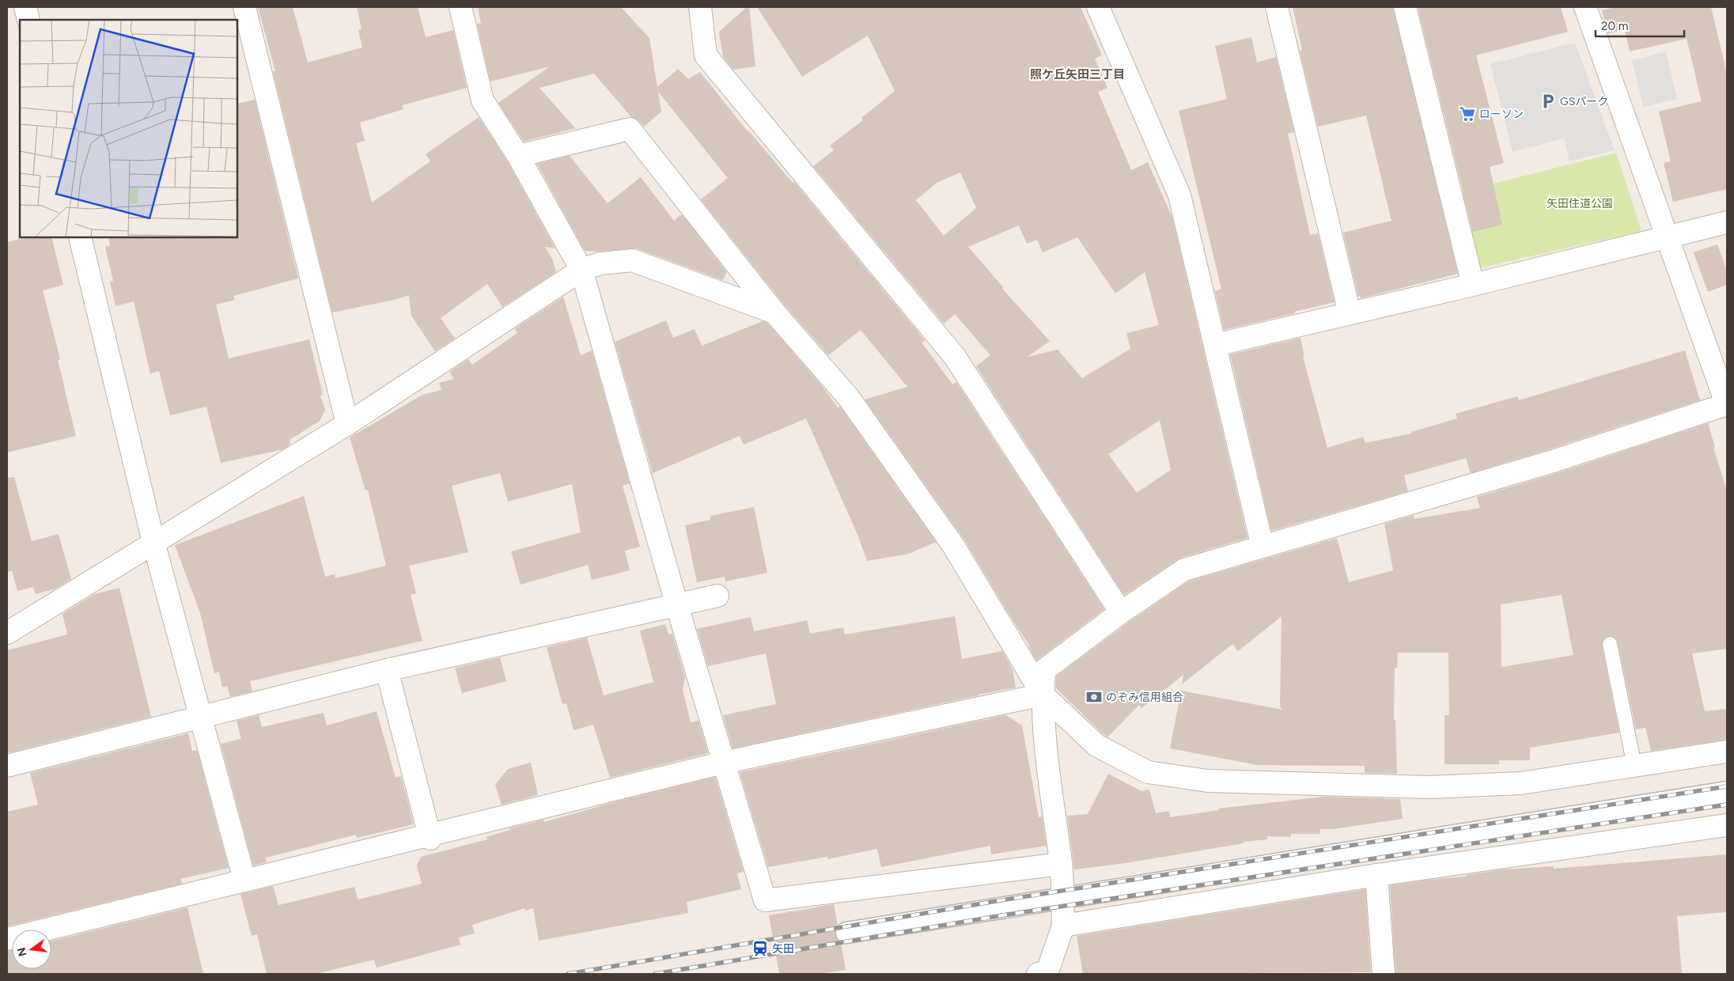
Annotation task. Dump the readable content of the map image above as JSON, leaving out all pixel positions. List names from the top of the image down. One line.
{"districts":["照ケ丘矢田三丁目"],"parks":["矢田住道公園"],"places":{"parking":["GSパーク"],"supermarket":["ローソン"],"bank":["のぞみ信用組合"],"station":["矢田"]},"scale_bar":"20 m","north":"left"}
